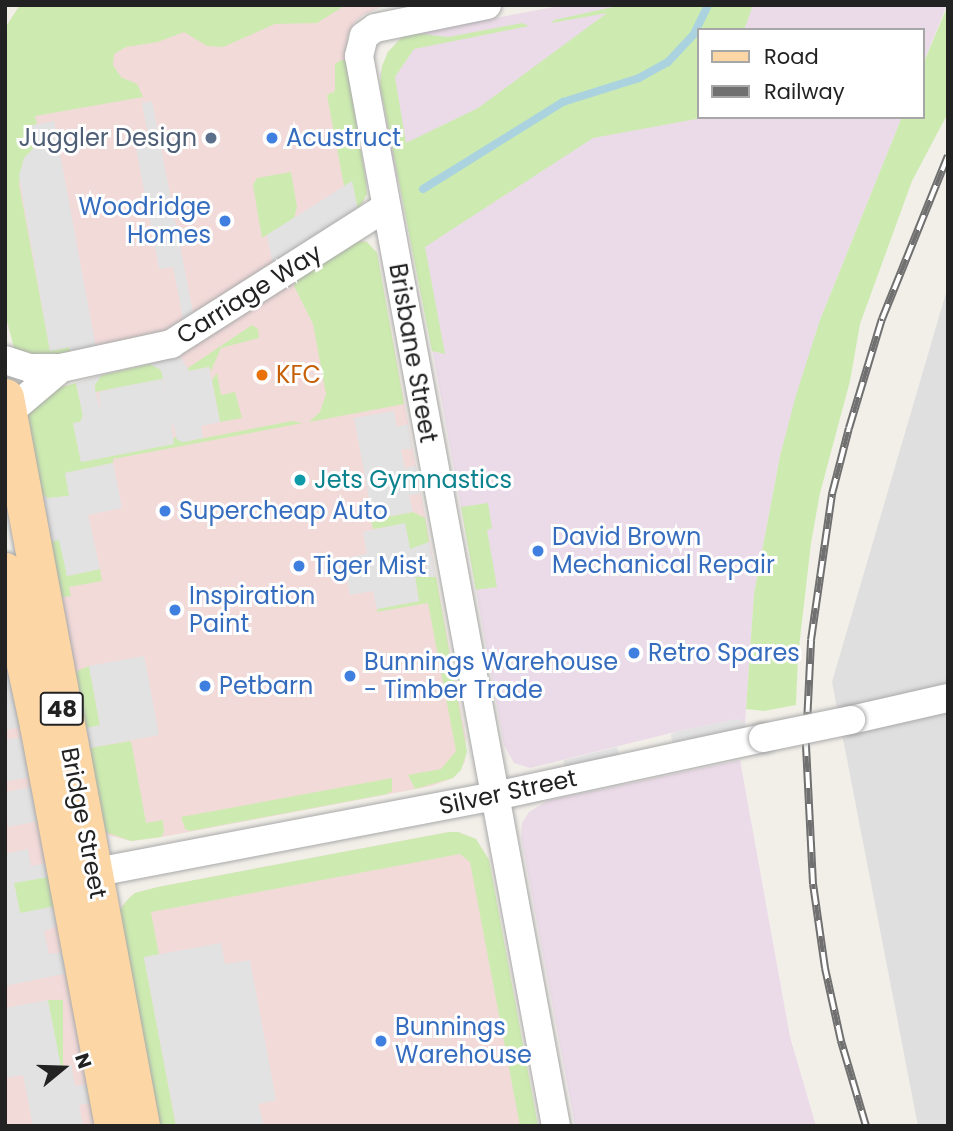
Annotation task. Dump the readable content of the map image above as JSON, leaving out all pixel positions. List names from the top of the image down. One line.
{"streets":{"main road":["48","Bridge Street"],"street":["Carriage Way","Brisbane Street","Silver Street"]},"crossings":[["Carriage Way","Brisbane Street"],["Carriage Way","Bridge Street"],["Brisbane Street","Silver Street"],["Silver Street","Bridge Street"]],"places":["Juggler Design","Acustruct","Woodridge Homes","KFC","Jets Gymnastics","Supercheap Auto","David Brown Mechanical Repair","Tiger Mist","Inspiration Paint","Retro Spares","Bunnings Warehouse - Timber Trade","Petbarn","Bunnings Warehouse"],"legend":["Road","Railway"],"north":"right"}
